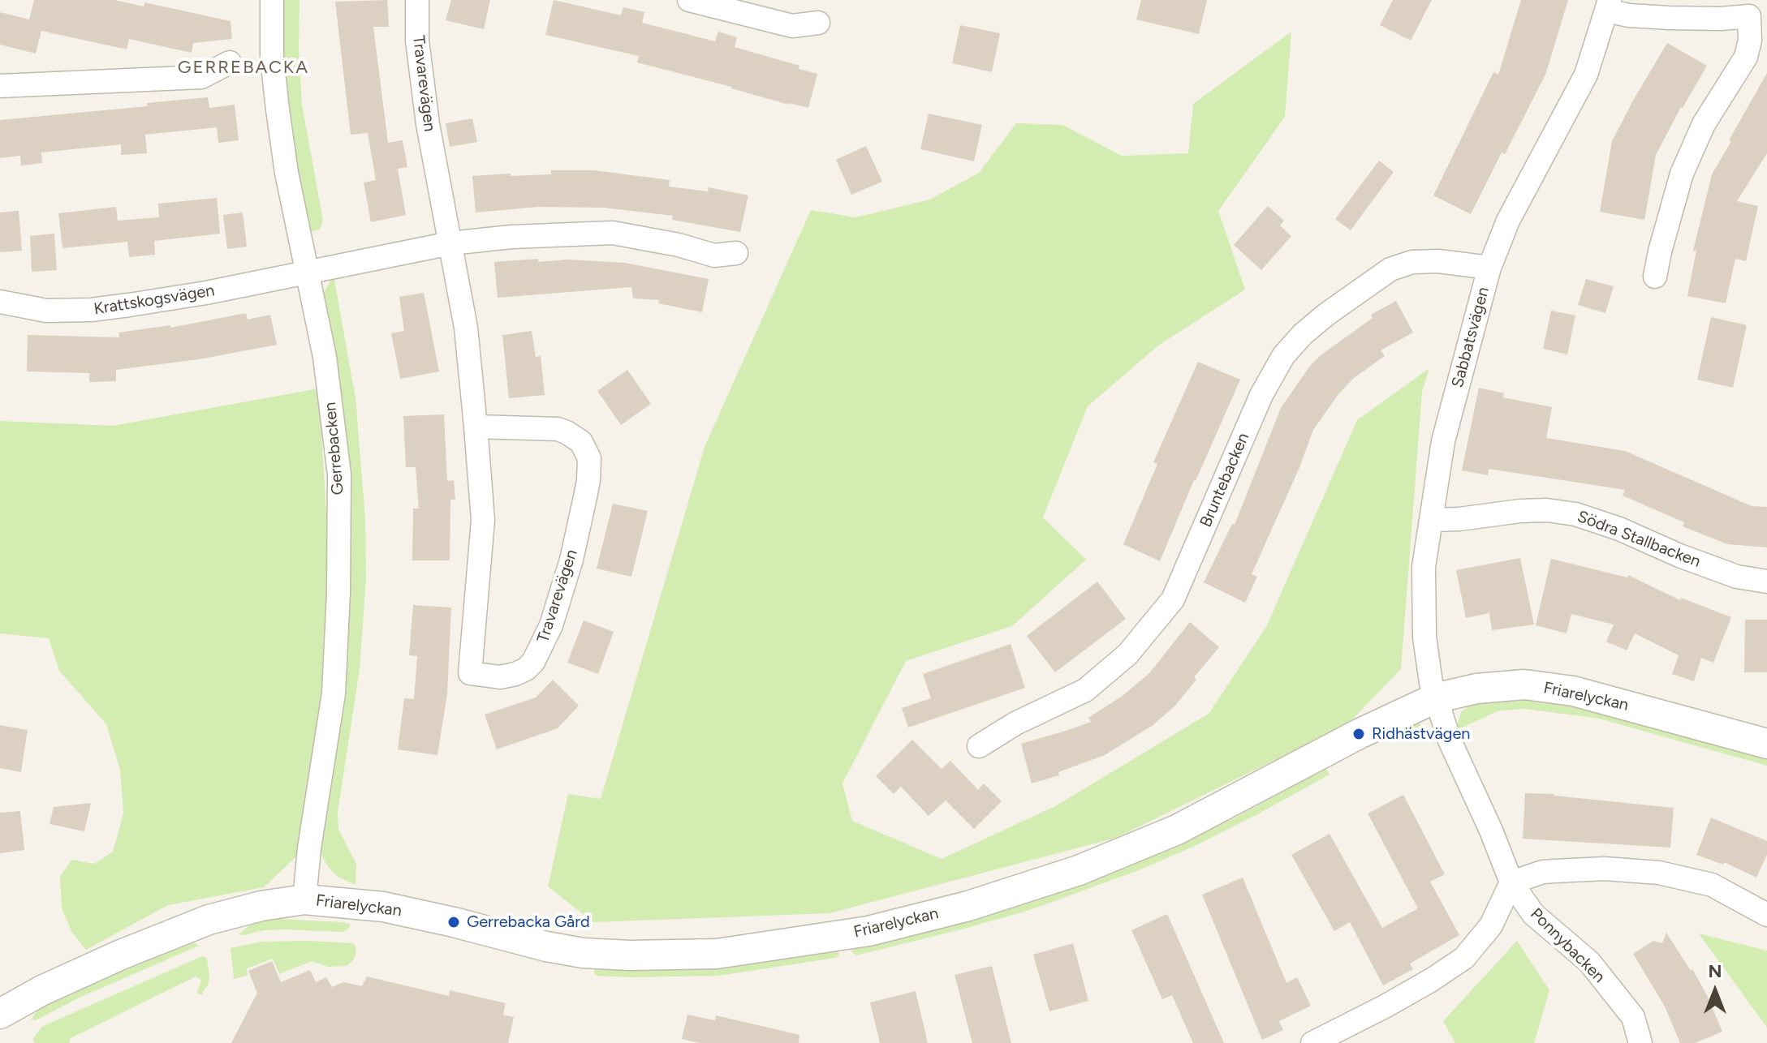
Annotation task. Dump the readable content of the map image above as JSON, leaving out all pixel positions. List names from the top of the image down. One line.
{"streets":{"street":["Travarevägen","Krattskogsvägen","Sabbatsvägen","Gerrebacken","Bruntebacken","Södra Stallbacken","Friarelyckan","Ponnybacken"]},"crossings":[["Krattskogsvägen","Gerrebacken"],["Sabbatsvägen","Bruntebacken"],["Sabbatsvägen","Södra Stallbacken"],["Sabbatsvägen","Friarelyckan"],["Gerrebacken","Friarelyckan"]],"districts":["GERREBACKA"],"places":["Ridhästvägen","Gerrebacka Gård"],"north":"top"}
